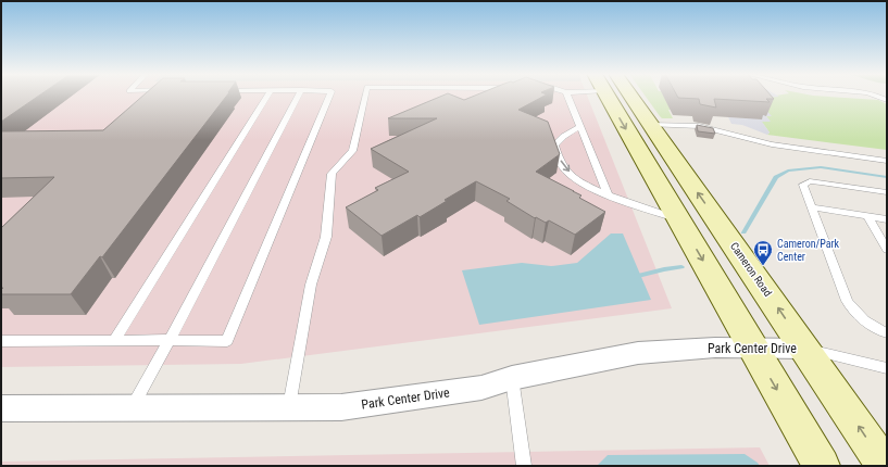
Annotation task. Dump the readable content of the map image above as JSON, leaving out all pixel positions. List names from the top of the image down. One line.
{"streets":{"main road":["Cameron Road"],"street":["Park Center Drive"]},"crossings":[["Cameron Road","Park Center Drive"]],"places":{"bus stop":["Cameron/Park Center"]}}
